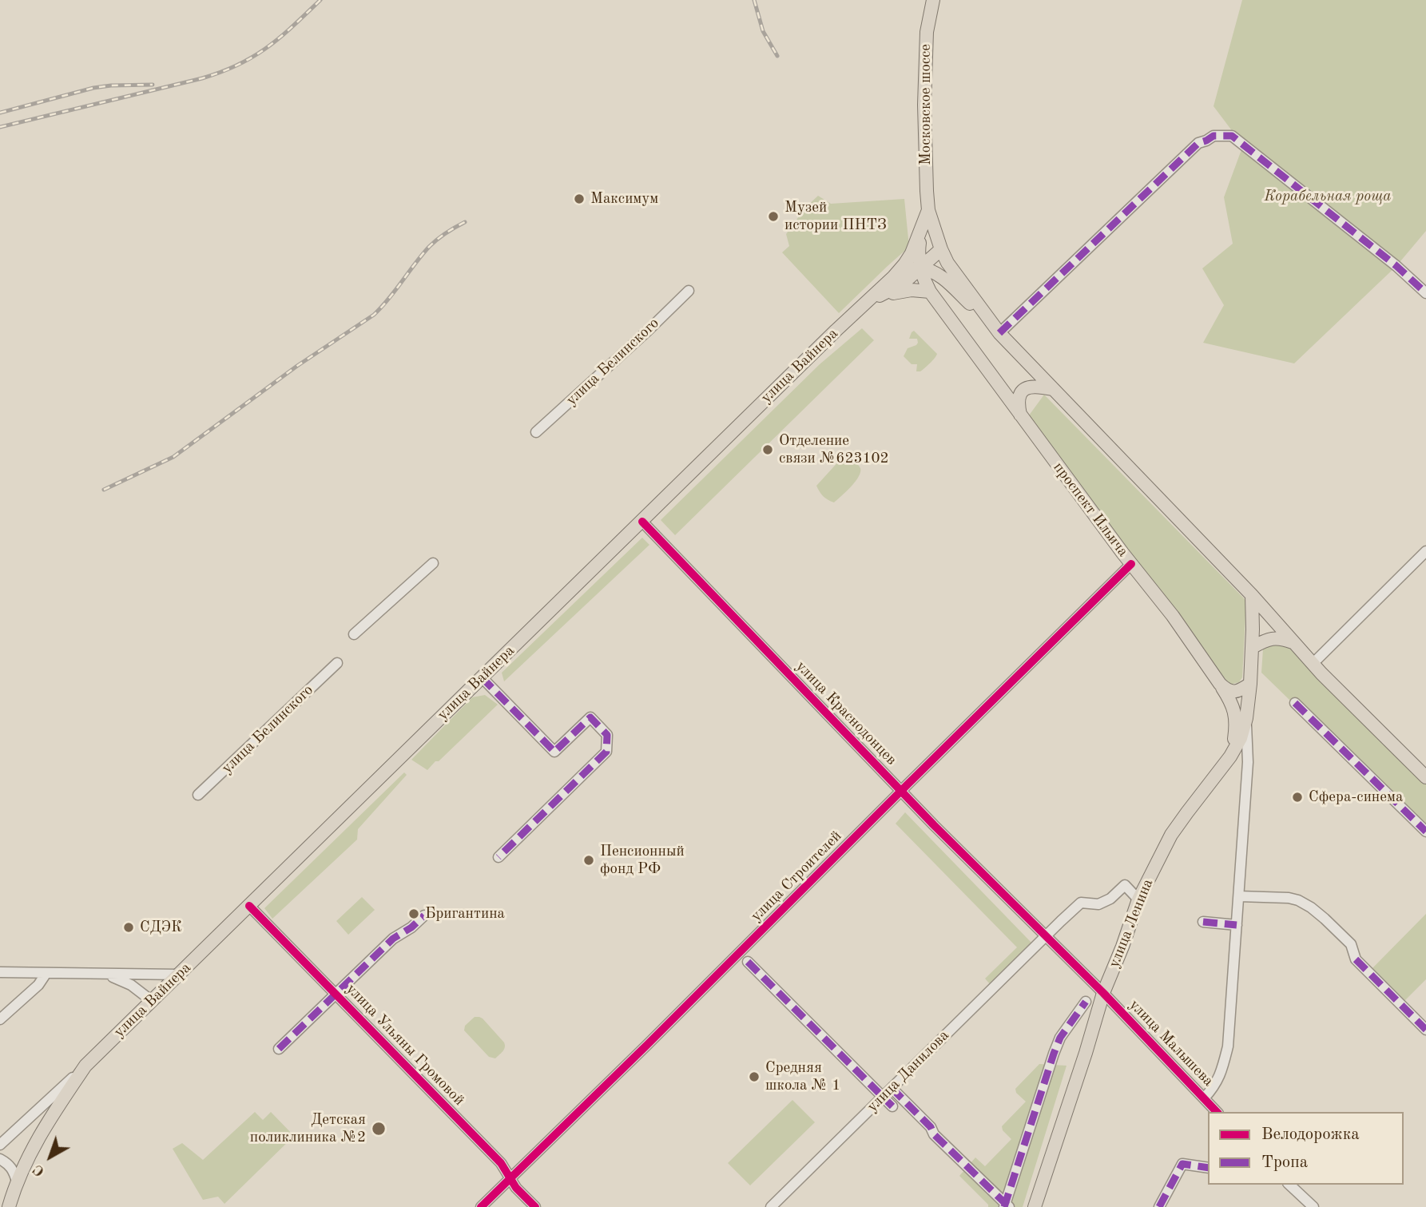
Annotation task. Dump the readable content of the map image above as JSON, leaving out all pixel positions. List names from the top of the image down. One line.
{"streets":{"main road":["Московское шоссе","улица Вайнера","проспект Ильича","улица Ленина"],"street":["улица Белинского","улица Краснодонцев","улица Строителей","улица Малышева","улица Ульяны Громовой","улица Данилова"]},"crossings":[["Московское шоссе","улица Вайнера"],["Московское шоссе","проспект Ильича"],["улица Вайнера","проспект Ильича"],["улица Вайнера","улица Краснодонцев"],["улица Вайнера","улица Ульяны Громовой"],["проспект Ильича","улица Строителей"],["улица Краснодонцев","улица Строителей"],["улица Краснодонцев","улица Ленина"],["улица Краснодонцев","улица Малышева"],["улица Краснодонцев","улица Данилова"],["улица Строителей","улица Ульяны Громовой"],["улица Ленина","улица Малышева"],["улица Ленина","улица Данилова"]],"parks":["Корабельная роща"],"places":["Максимум","Музей истории ПНТЗ","Отделение связи №623102","Сфера-синема","Пенсионный фонд РФ","Бригантина","СДЭК","Средняя школа № 1","Детская поликлиника №2"],"legend":["Велодорожка","Тропа"],"north":"bottom left"}
